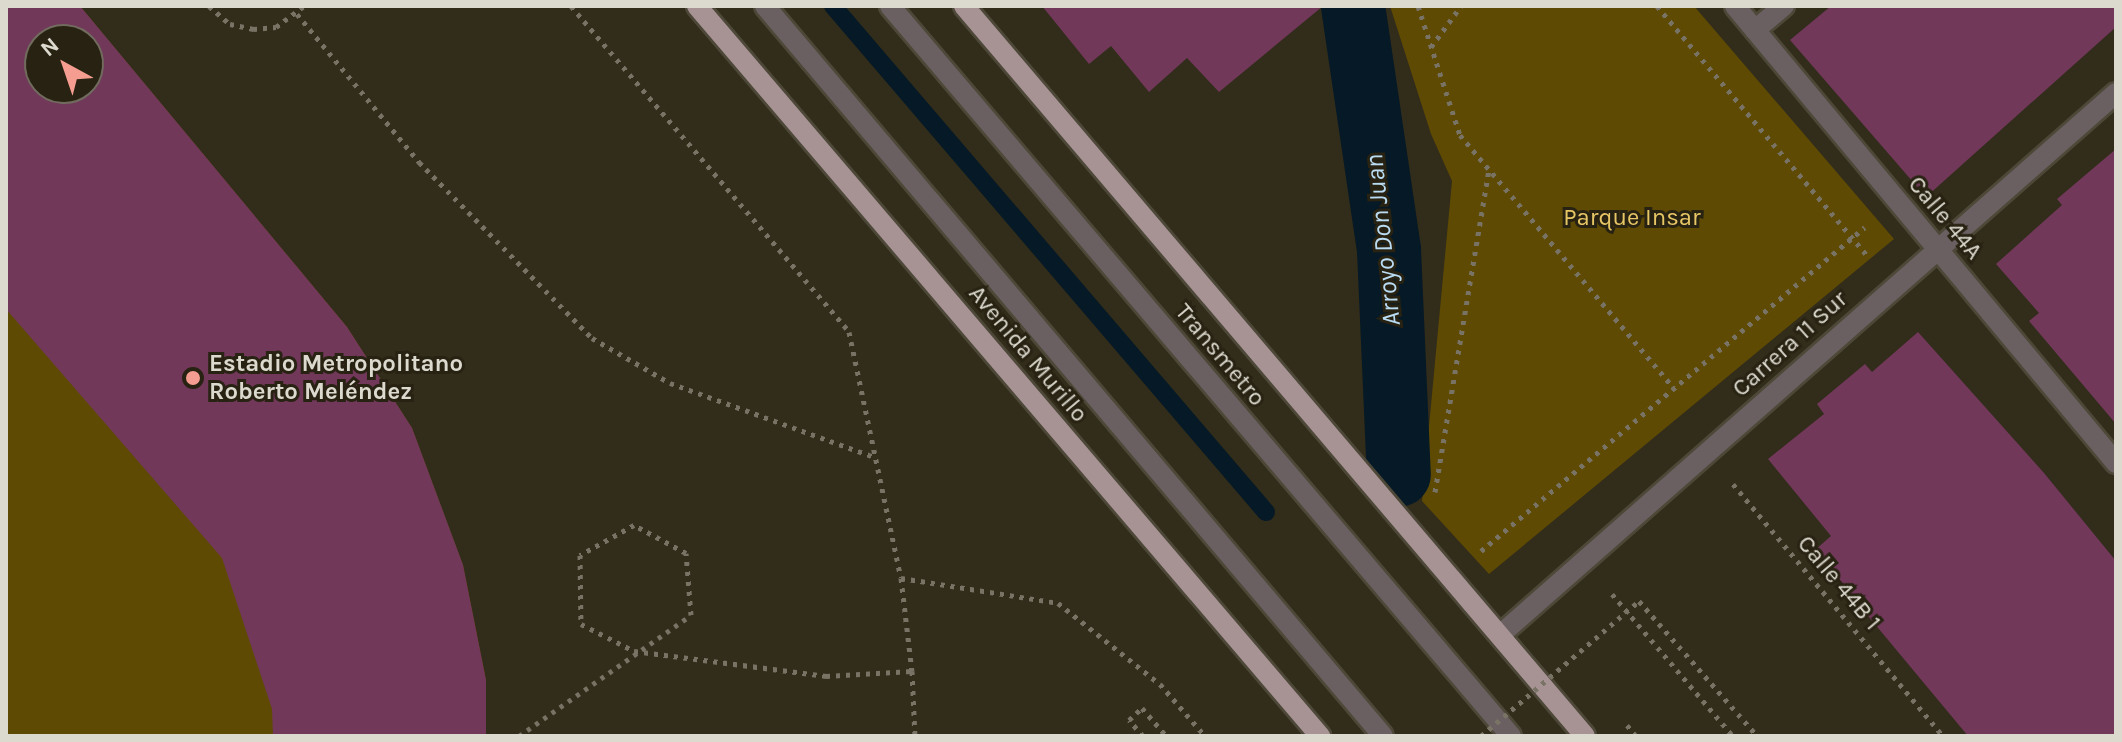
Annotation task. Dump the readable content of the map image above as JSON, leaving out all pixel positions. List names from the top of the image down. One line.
{"streets":{"main road":["Avenida Murillo"],"street":["Calle 44A","Carrera 11 Sur","Transmetro"],"path":["Calle 44B 1"]},"crossings":[["Calle 44A","Carrera 11 Sur"],["Carrera 11 Sur","Calle 44B 1"]],"water":["Arroyo Don Juan"],"parks":["Parque Insar"],"places":["Estadio Metropolitano Roberto Meléndez"],"north":"top left"}
